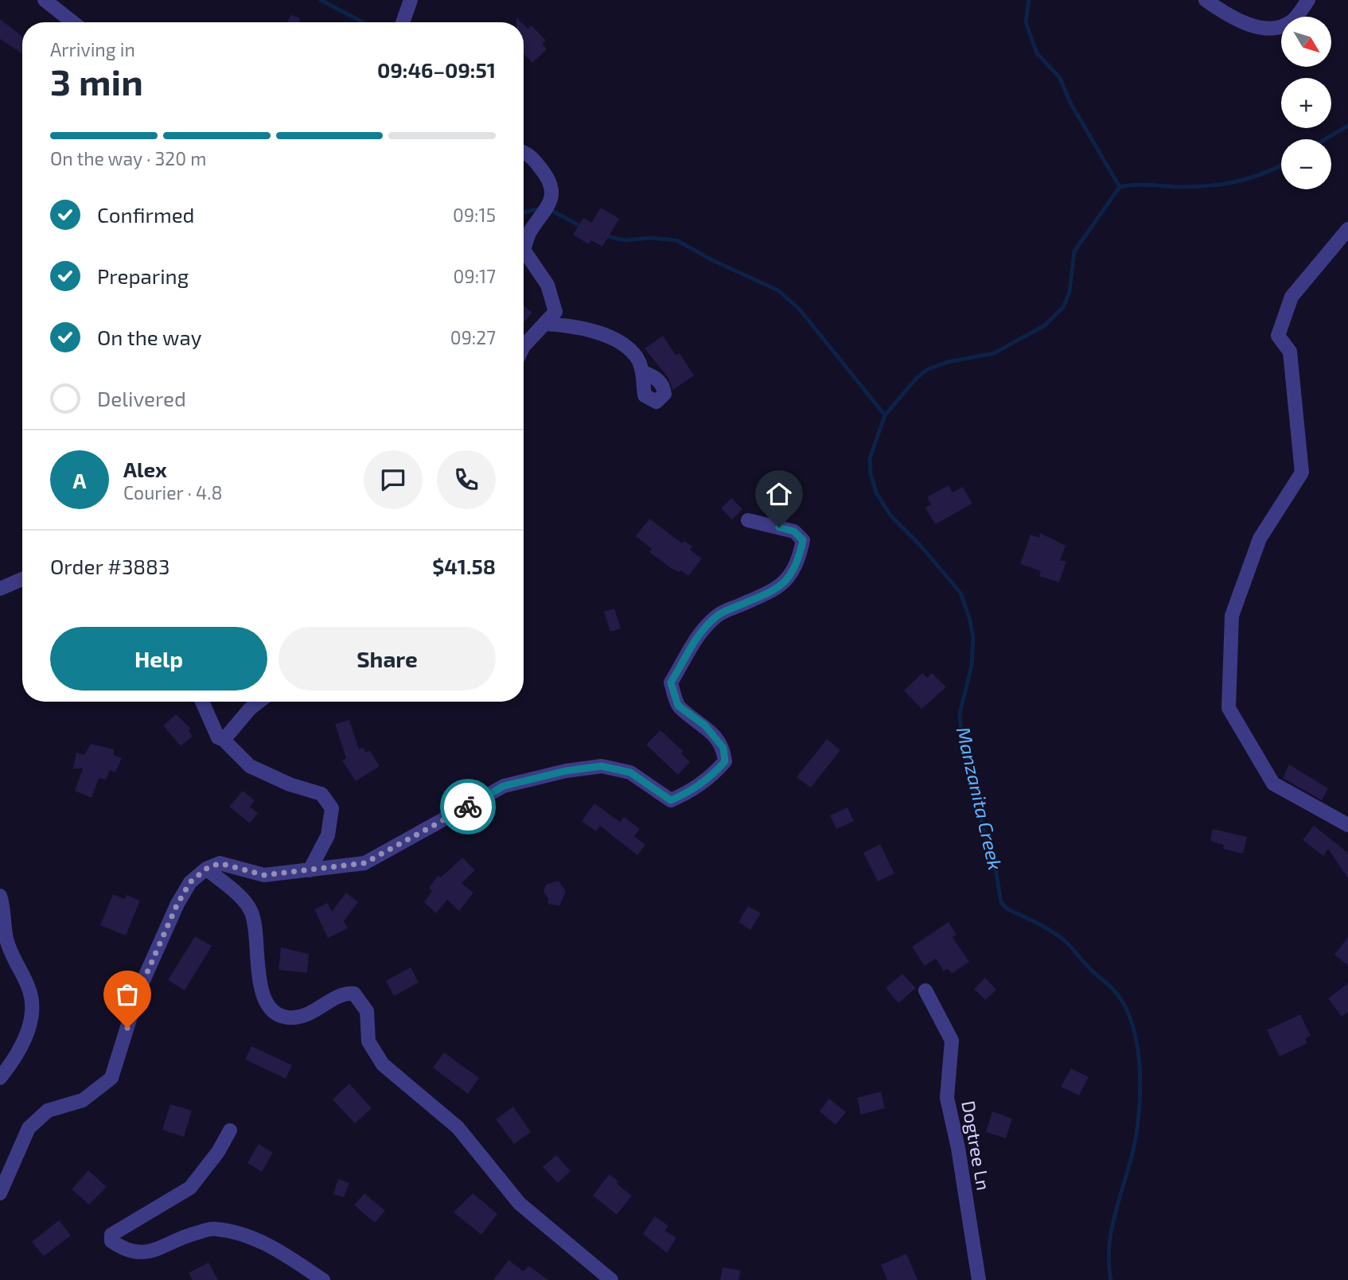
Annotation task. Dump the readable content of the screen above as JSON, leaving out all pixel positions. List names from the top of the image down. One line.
{"streets":{"street":["Dogtree Ln"]},"water":["Manzanita Creek"],"north":"bottom right","page":{"map_buttons":["+","−"],"heading":["3 min","Arriving in","09:46–09:51"],"panel":["Alex","Courier · 4.8","Order #3883","$41.58"],"bar":"On the way · 320 m","list":[["Confirmed","09:15"],["Preparing","09:17"],["On the way","09:27"],"Delivered"],"round":"A","buttons":["Help","Share"]}}
